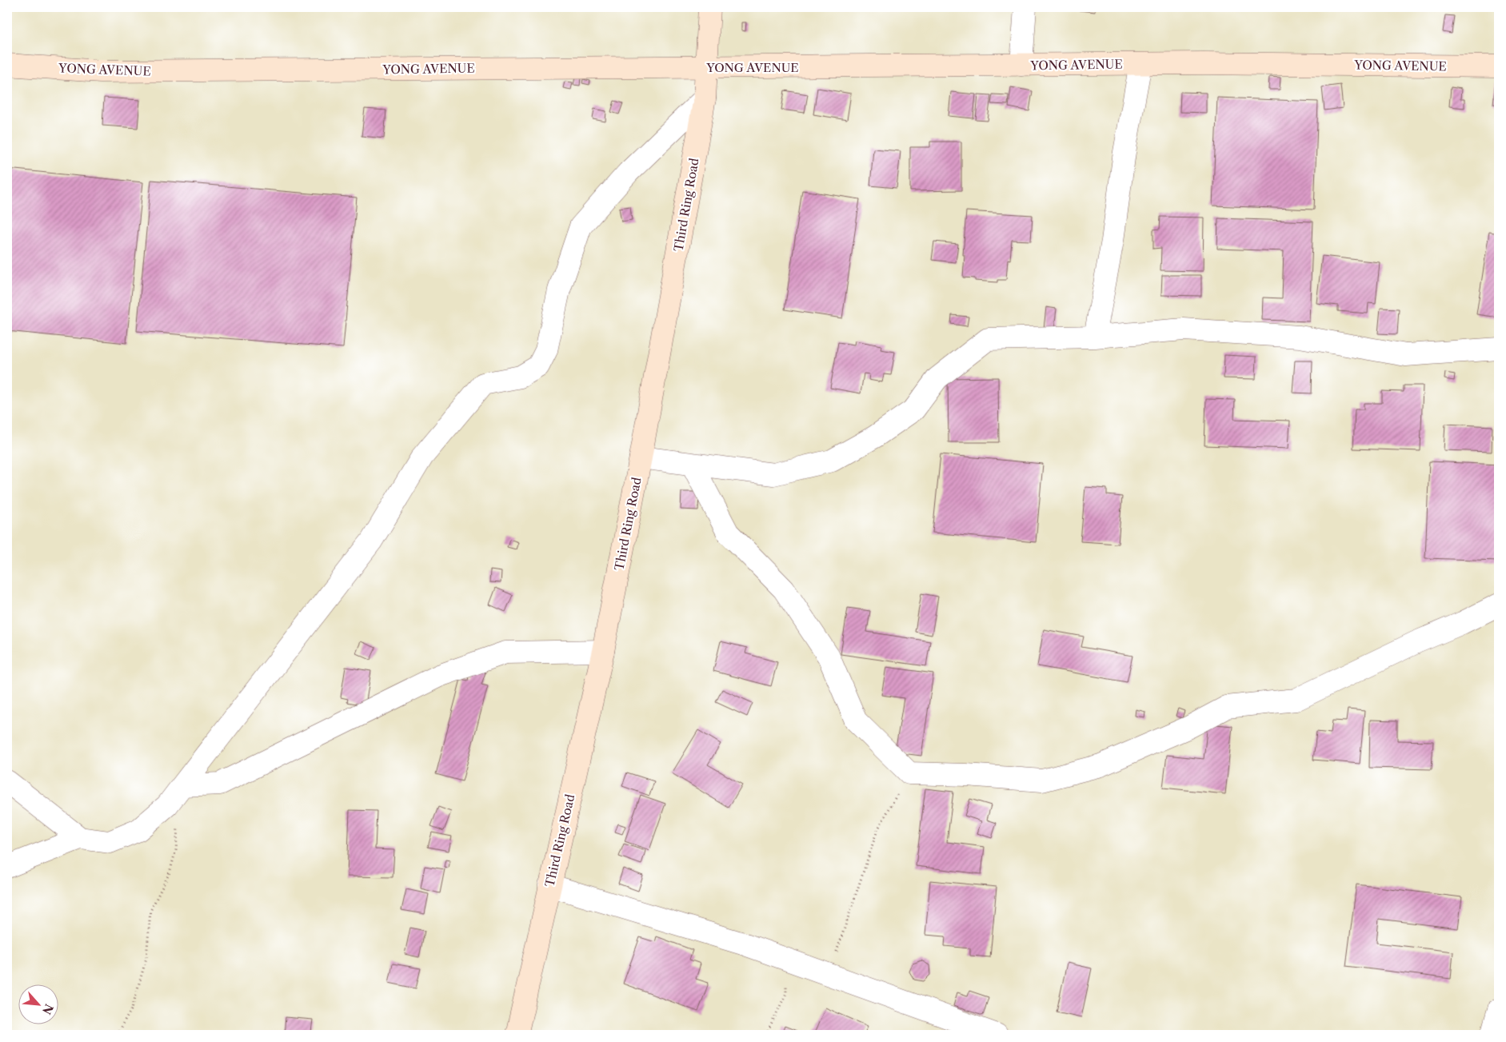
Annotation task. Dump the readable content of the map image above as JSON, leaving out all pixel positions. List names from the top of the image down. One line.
{"streets":{"street":["YONG AVENUE","Third Ring Road"]},"crossings":[["YONG AVENUE","Third Ring Road"]],"north":"bottom right"}
